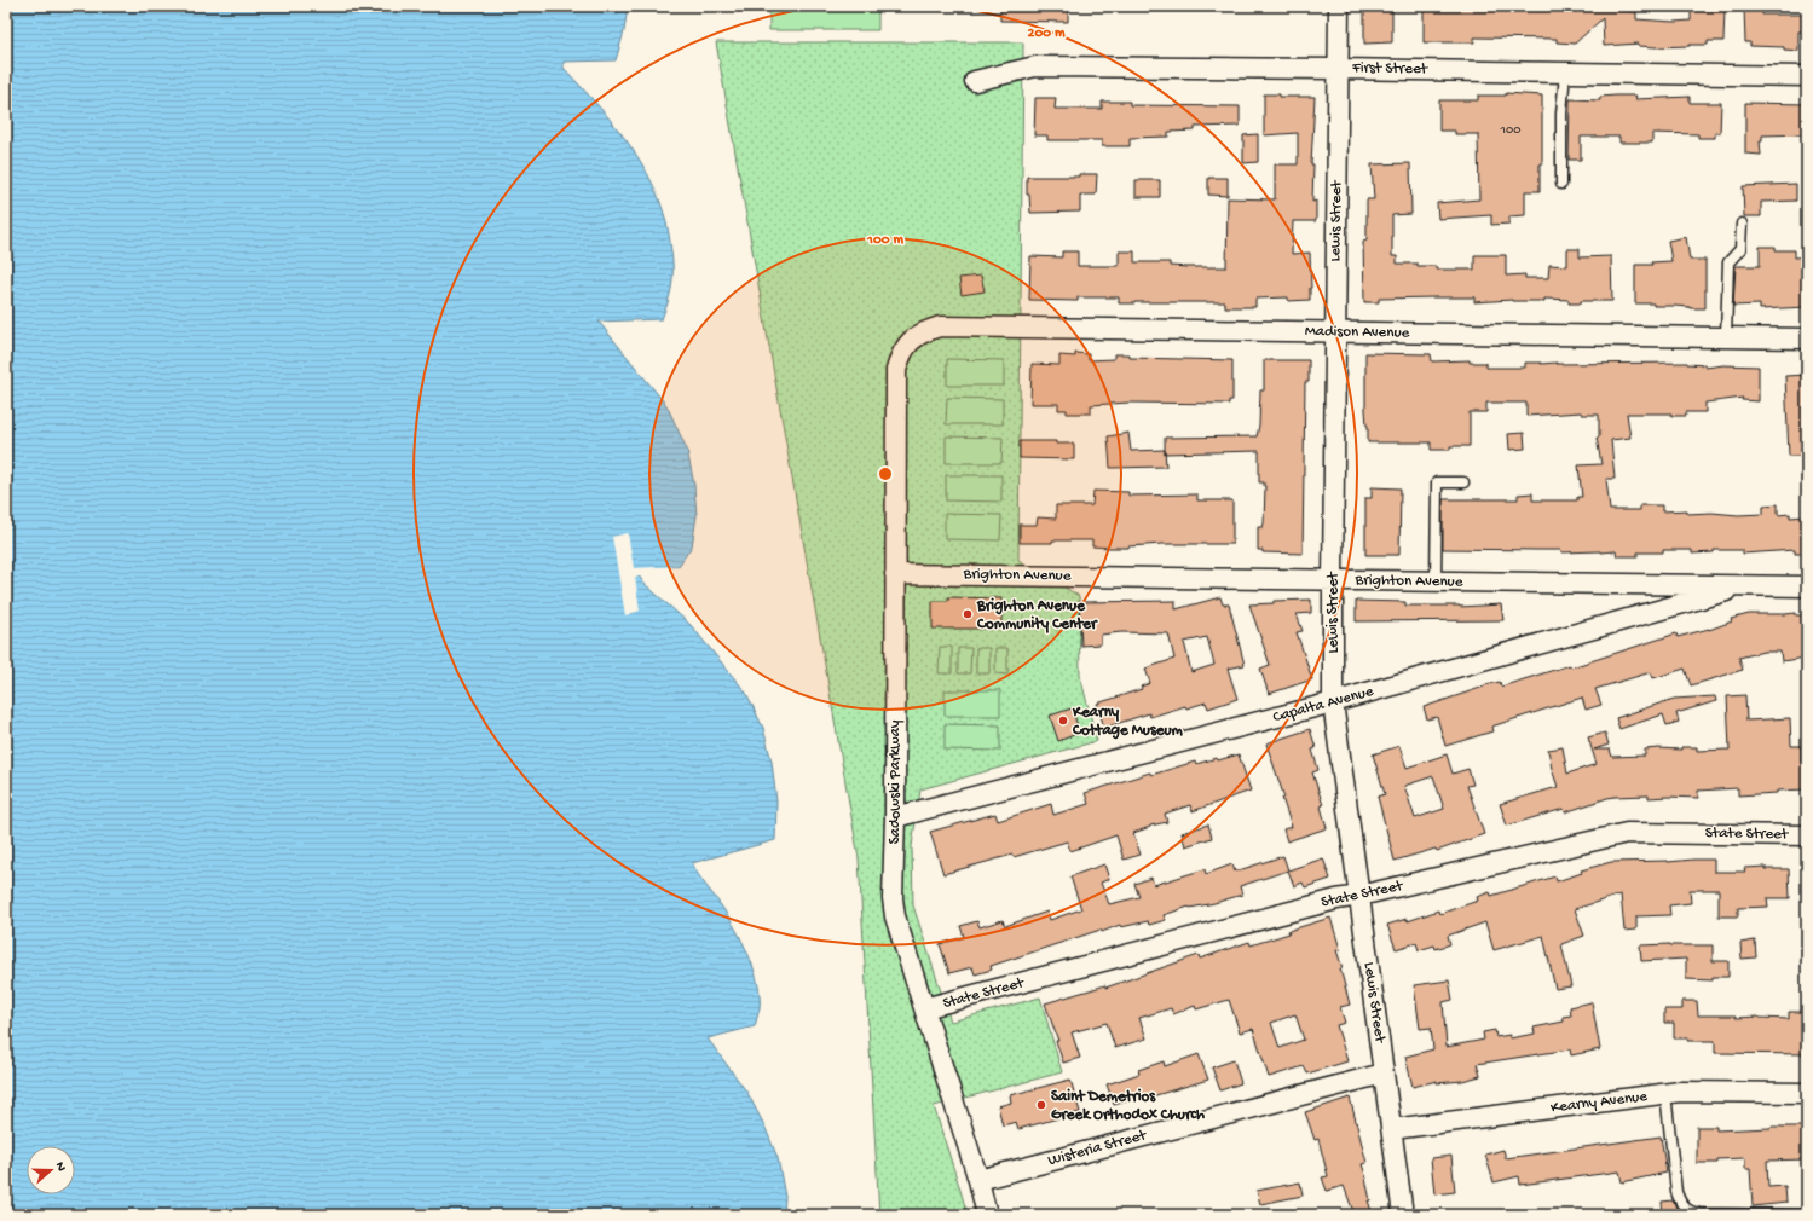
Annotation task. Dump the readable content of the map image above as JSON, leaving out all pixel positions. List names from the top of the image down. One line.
{"streets":{"street":["First Street","Lewis Street","Madison Avenue","Brighton Avenue","Capalta Avenue","Sadowski Parkway","State Street","Kearny Avenue","Wisteria Street"]},"crossings":[["First Street","Lewis Street"],["Lewis Street","Madison Avenue"],["Lewis Street","Brighton Avenue"],["Lewis Street","Capalta Avenue"],["Lewis Street","State Street"],["Lewis Street","Kearny Avenue"],["Lewis Street","Wisteria Street"],["Madison Avenue","Sadowski Parkway"],["Brighton Avenue","Capalta Avenue"],["Brighton Avenue","Sadowski Parkway"],["Capalta Avenue","Sadowski Parkway"],["Sadowski Parkway","State Street"],["Sadowski Parkway","Wisteria Street"]],"places":["Brighton Avenue Community Center","Kearny Cottage Museum","Saint Demetrios Greek Orthodox Church"],"house_numbers":["100"],"north":"right","rings":["200 m","100 m"]}
